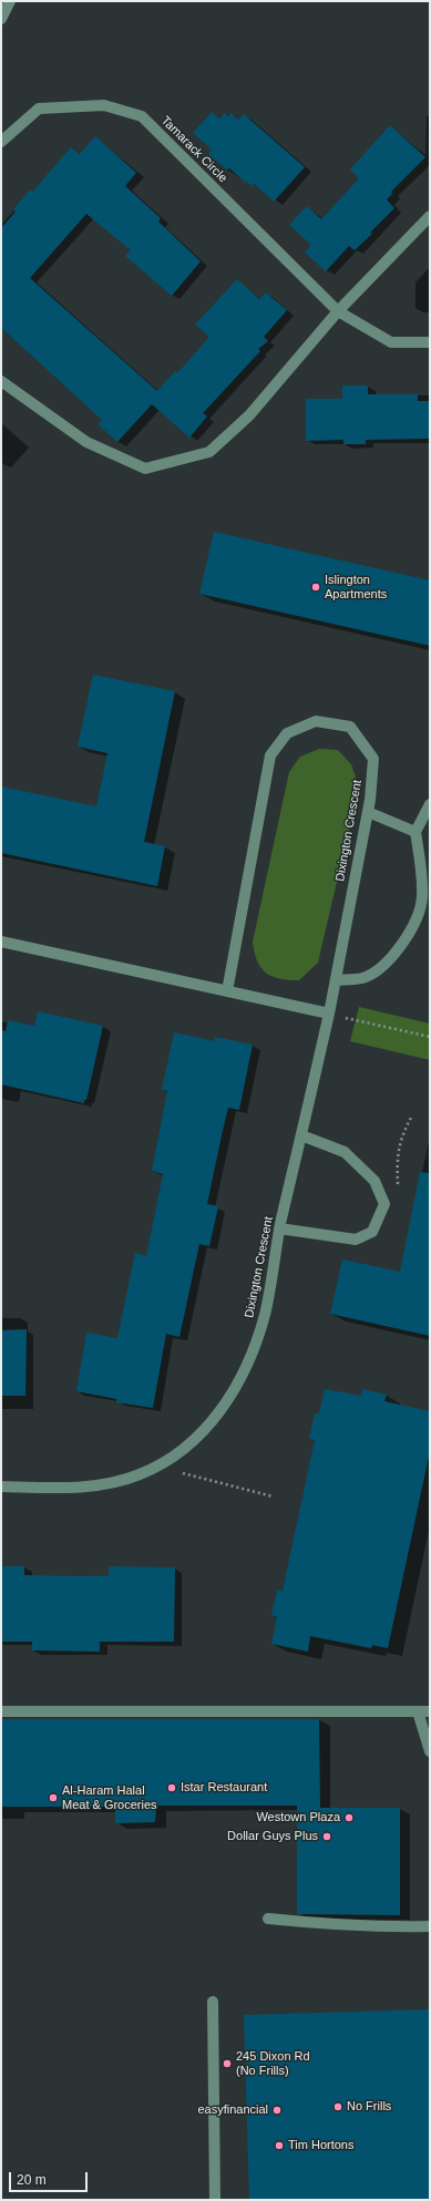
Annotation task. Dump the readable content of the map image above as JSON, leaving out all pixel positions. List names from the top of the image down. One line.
{"streets":{"street":["Tamarack Circle","Dixington Crescent"]},"places":["Islington Apartments","Istar Restaurant","Al-Haram Halal Meat & Groceries","Westown Plaza","Dollar Guys Plus","245 Dixon Rd (No Frills)","No Frills","easyfinancial","Tim Hortons"],"scale_bar":"20 m"}
